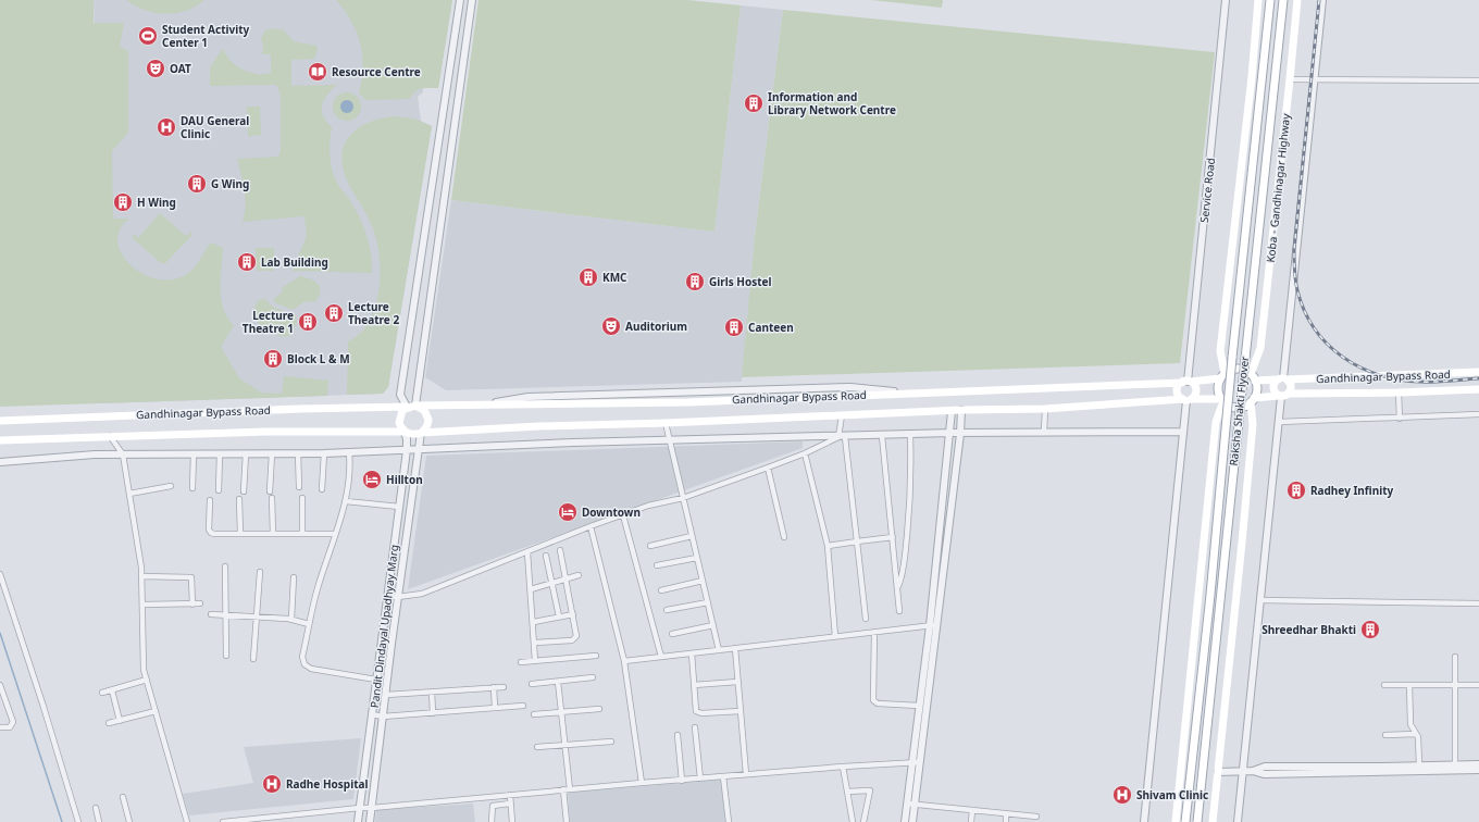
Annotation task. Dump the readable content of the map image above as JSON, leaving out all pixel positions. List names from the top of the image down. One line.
{"streets":{"main road":["Koba - Gandhinagar Highway","Gandhinagar Bypass Road","Raksha Shakti Flyover"],"street":["Service Road","Pandit Dindayal Upadhyay Marg"]},"crossings":[["Koba - Gandhinagar Highway","Gandhinagar Bypass Road"],["Service Road","Gandhinagar Bypass Road"],["Gandhinagar Bypass Road","Pandit Dindayal Upadhyay Marg"]],"places":{"sports":["Student Activity Center 1"],"theatre":["OAT","Auditorium"],"library":["Resource Centre"],"building":["Information and Library Network Centre","G Wing","H Wing","Lab Building","KMC","Girls Hostel","Lecture Theatre 2","Lecture Theatre 1","Canteen","Block L & M","Radhey Infinity","Shreedhar Bhakti"],"hospital":["DAU General Clinic","Radhe Hospital","Shivam Clinic"],"hotel":["Hillton","Downtown"]}}
